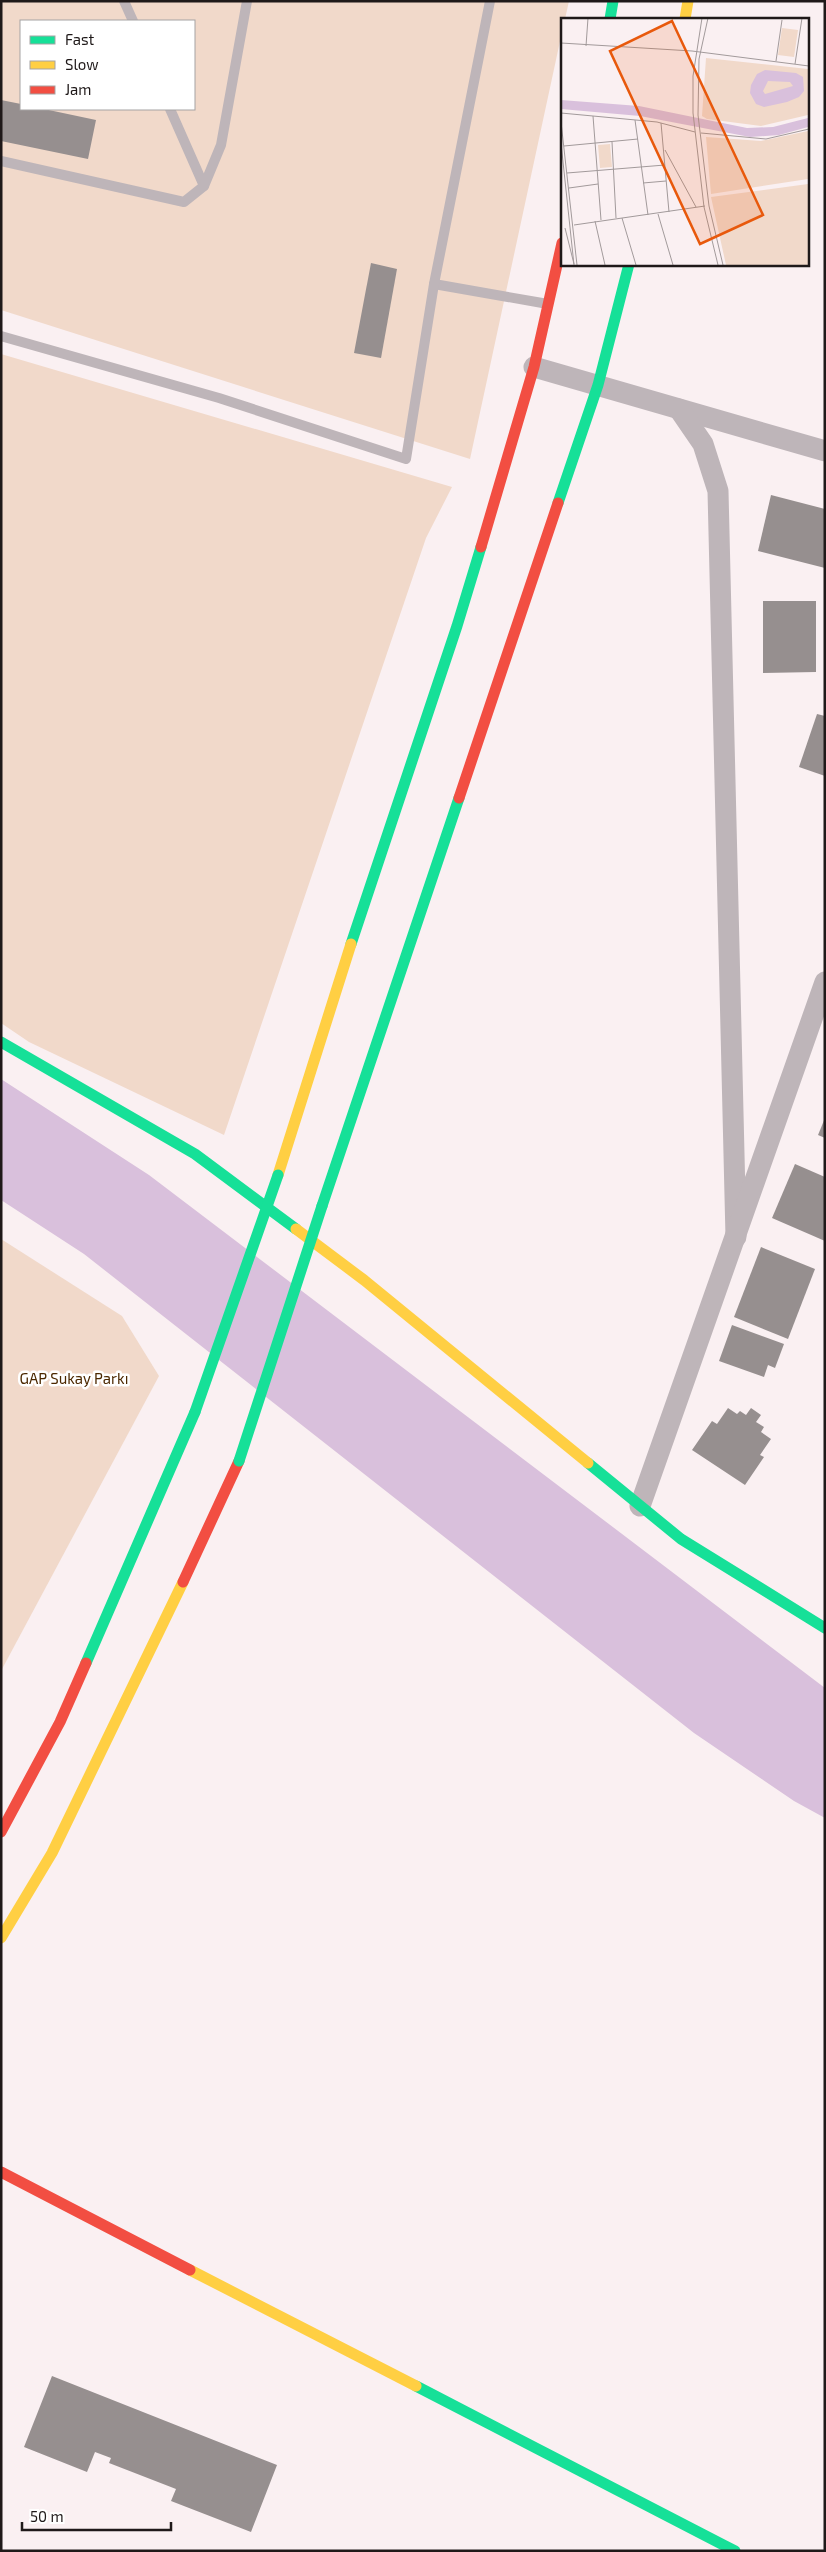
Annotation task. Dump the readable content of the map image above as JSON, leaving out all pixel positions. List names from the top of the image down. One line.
{"parks":["GAP Sukay Parkı"],"legend":["Fast","Slow","Jam"],"scale_bar":"50 m"}
